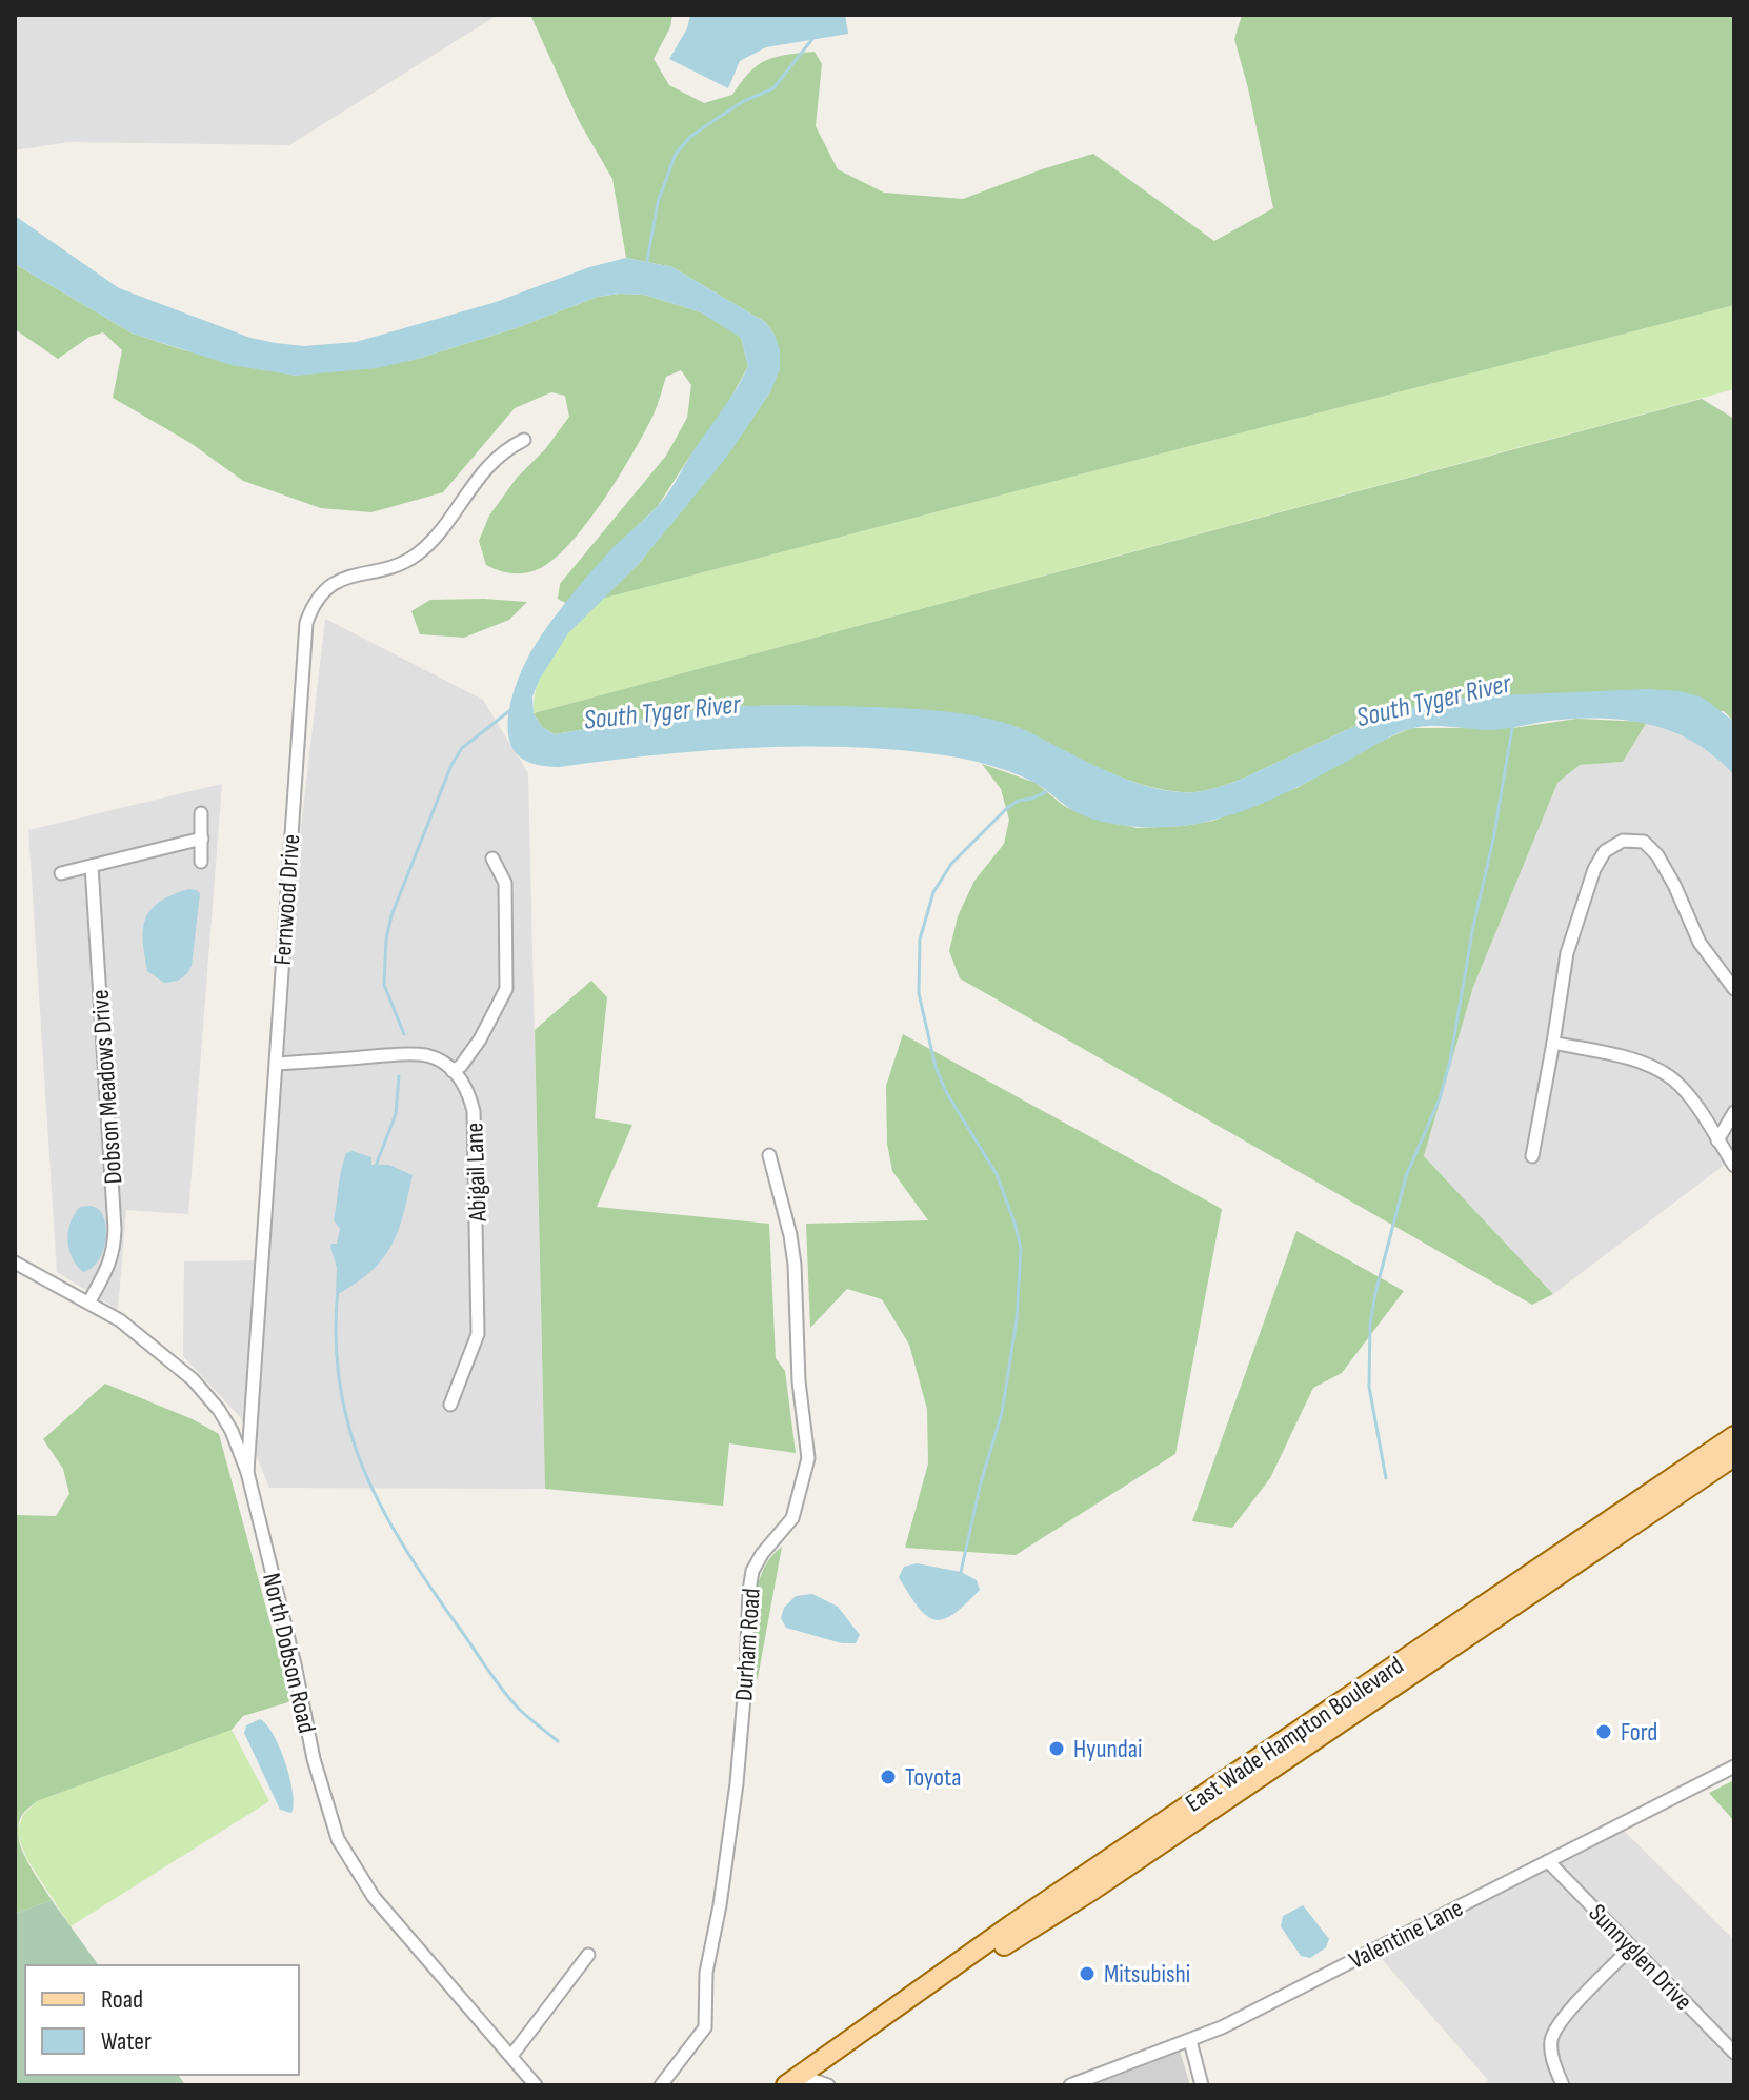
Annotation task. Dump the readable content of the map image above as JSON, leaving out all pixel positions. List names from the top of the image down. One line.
{"streets":{"main road":["East Wade Hampton Boulevard"],"street":["Fernwood Drive","Dobson Meadows Drive","Abigail Lane","Durham Road","North Dobson Road","Valentine Lane","Sunnyglen Drive"]},"crossings":[["Fernwood Drive","North Dobson Road"],["Dobson Meadows Drive","North Dobson Road"],["Valentine Lane","Sunnyglen Drive"]],"water":["South Tyger River"],"places":["Ford","Hyundai","Toyota","Mitsubishi"],"legend":["Road","Water"]}
